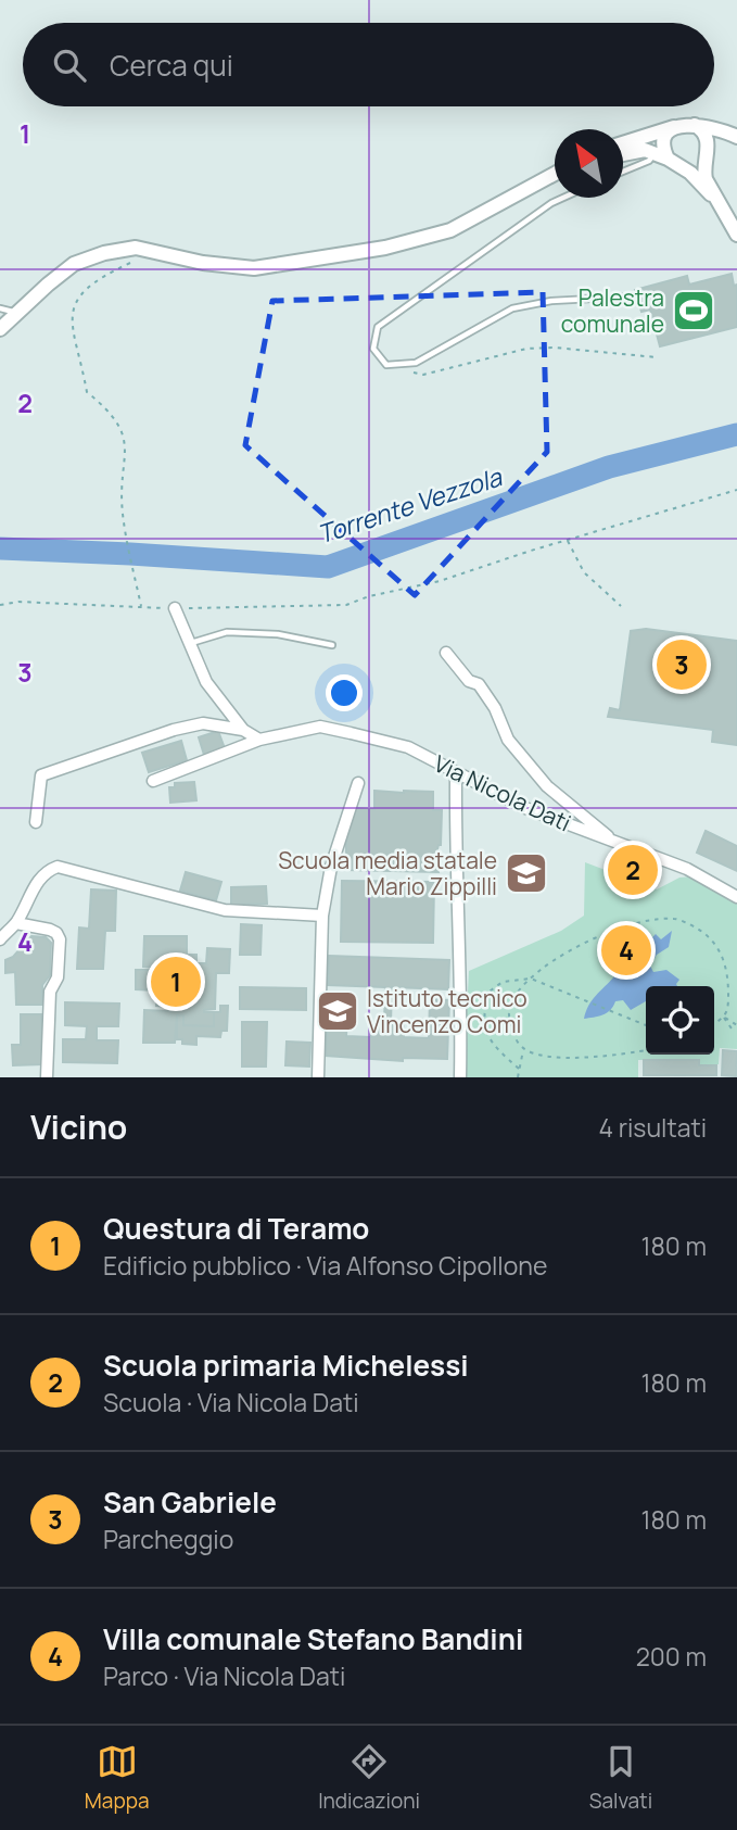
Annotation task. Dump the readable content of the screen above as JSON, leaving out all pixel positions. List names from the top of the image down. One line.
{"streets":{"street":["Via Nicola Dati"]},"water":["Torrente Vezzola"],"places":{"sports":["Palestra comunale"],"school or university":["Scuola media statale Mario Zippilli","Istituto tecnico Vincenzo Comi"]},"north":"top left","page":{"search":"Cerca qui","pins":["3","2","4","1"],"heading":["Vicino","4 risultati"],"list":[{"mark":"1","name":"Questura di Teramo","note":"Edificio pubblico · Via Alfonso Cipollone","value":"180 m"},{"mark":"2","name":"Scuola primaria Michelessi","note":"Scuola · Via Nicola Dati","value":"180 m"},{"mark":"3","name":"San Gabriele","note":"Parcheggio","value":"180 m"},{"mark":"4","name":"Villa comunale Stefano Bandini","note":"Parco · Via Nicola Dati","value":"200 m"}],"nav":["Mappa","Indicazioni","Salvati"]},"grid":{"rows":["1","2","3","4"]}}
